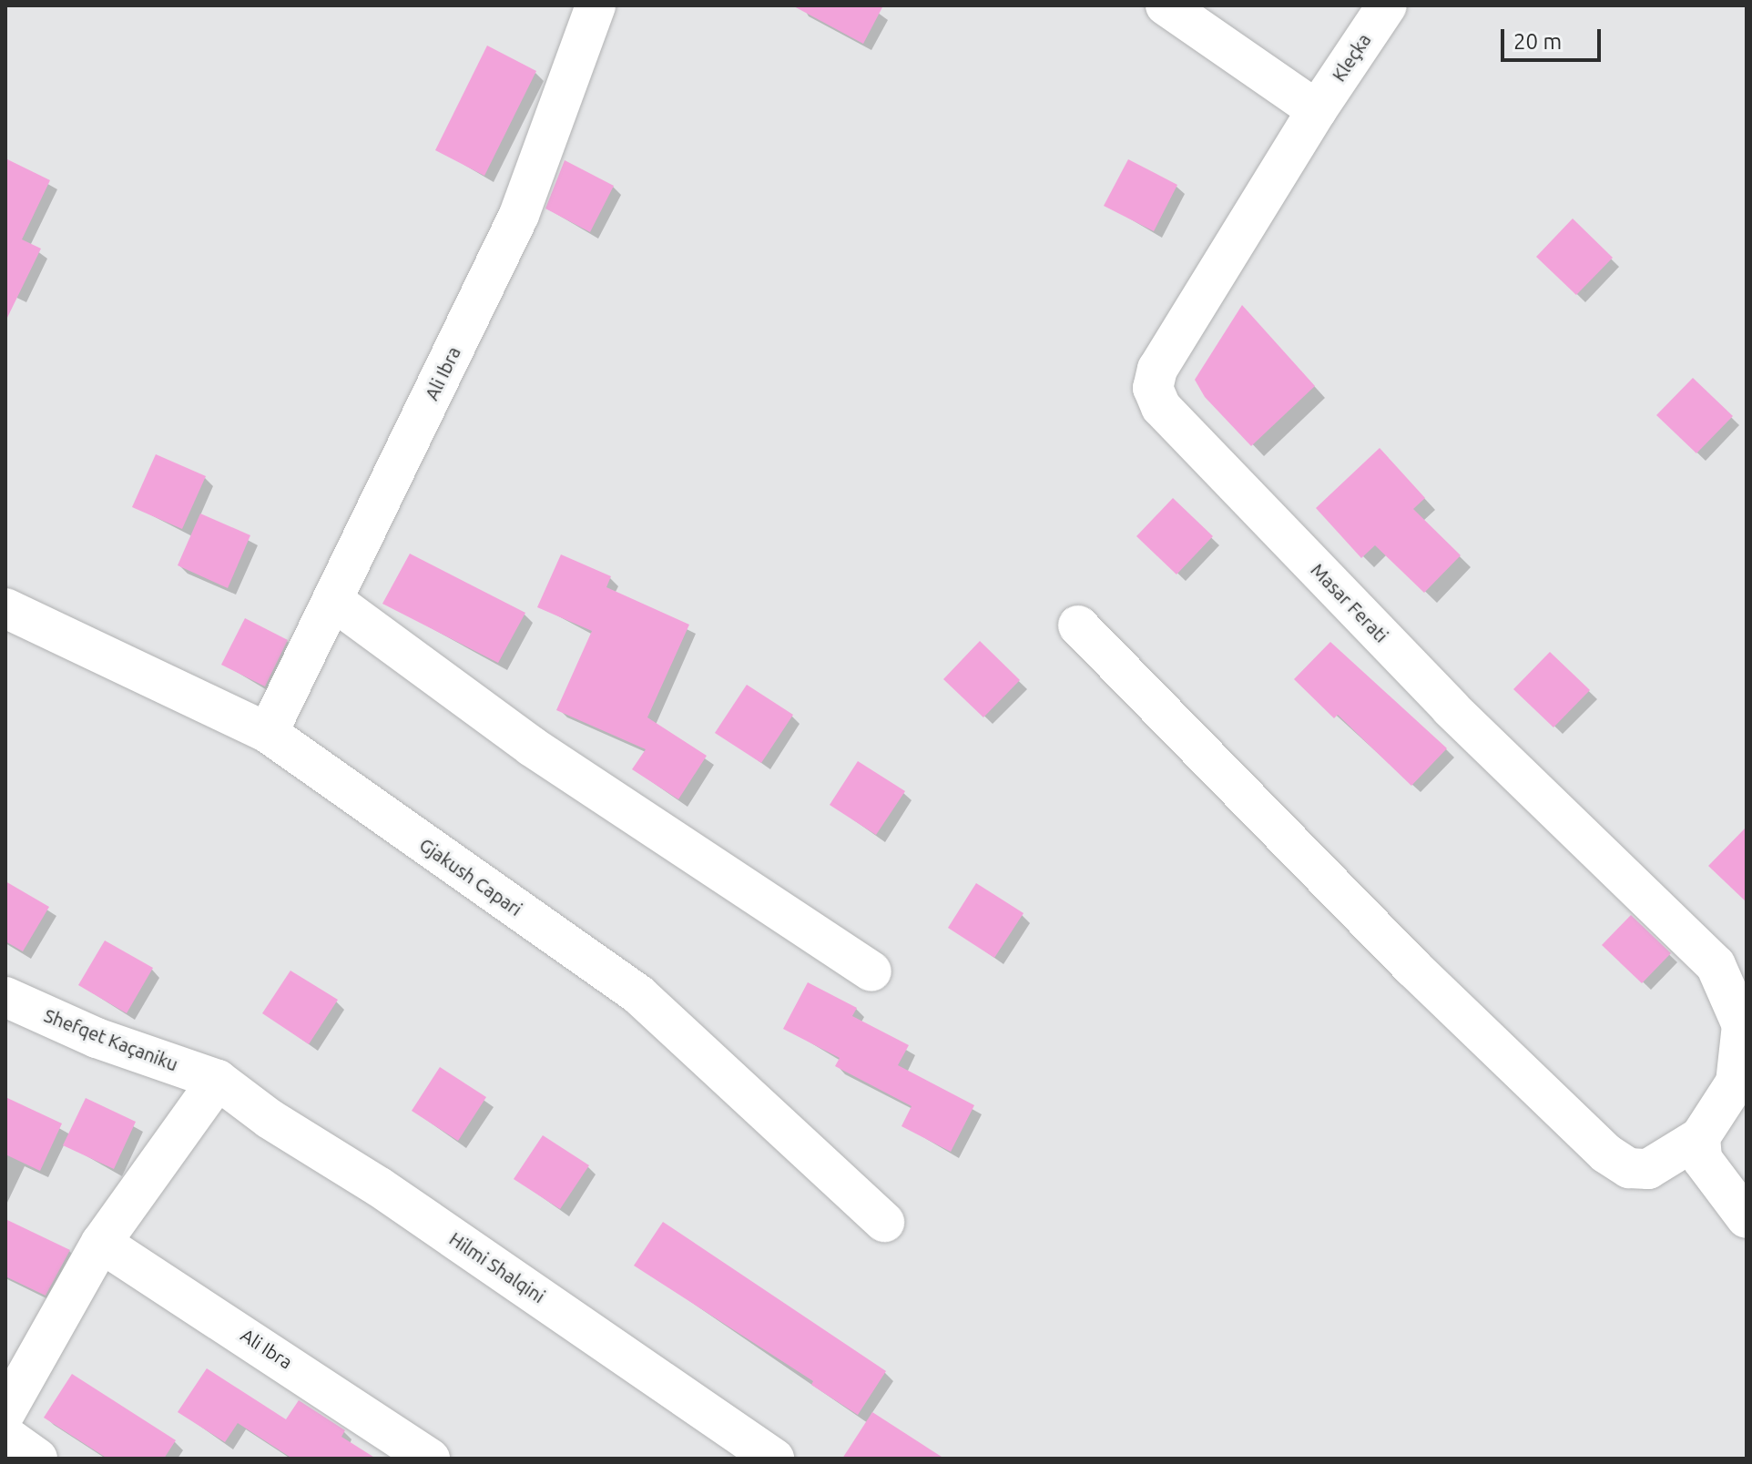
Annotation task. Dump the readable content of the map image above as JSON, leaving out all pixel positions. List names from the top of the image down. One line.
{"streets":{"street":["Kleçka","Ali Ibra","Masar Ferati","Gjakush Capari","Shefqet Kaçaniku","Hilmi Shalqini"]},"crossings":[["Kleçka","Masar Ferati"],["Ali Ibra","Gjakush Capari"],["Shefqet Kaçaniku","Hilmi Shalqini"]],"scale_bar":"20 m"}
